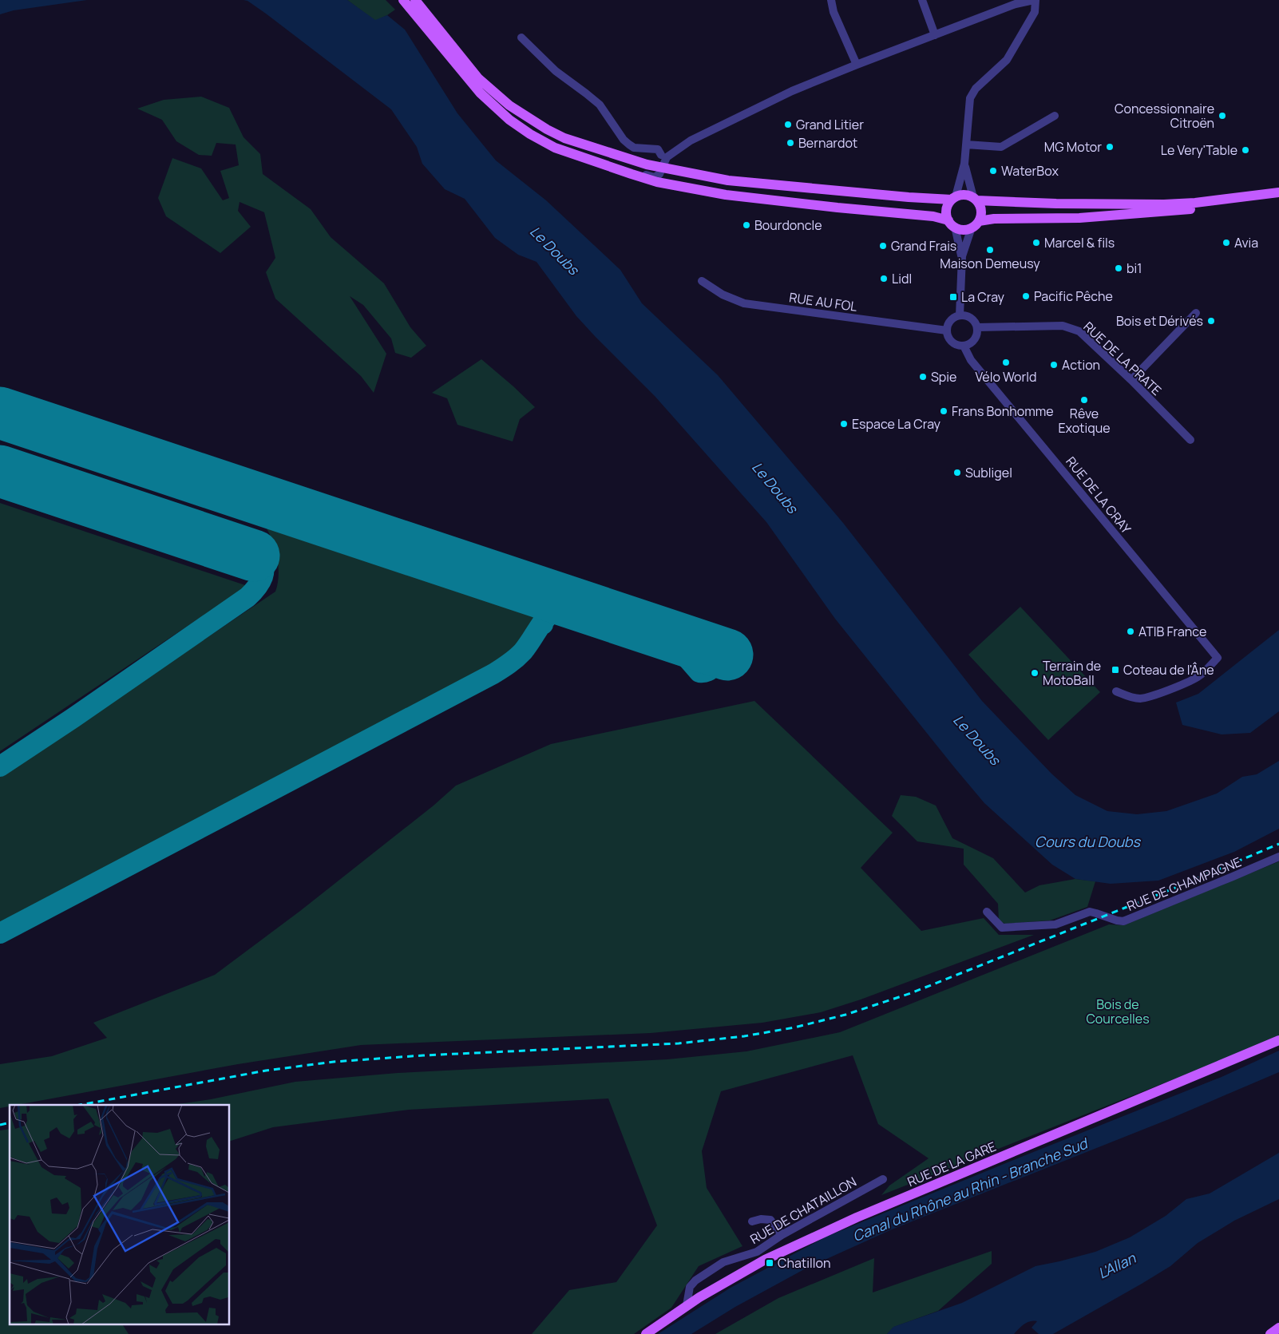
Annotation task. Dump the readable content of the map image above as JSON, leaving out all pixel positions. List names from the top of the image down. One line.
{"streets":{"main road":["RUE DE LA GARE"],"street":["RUE AU FOL","RUE DE LA PRATE","RUE DE LA CRAY","RUE DE CHAMPAGNE","RUE DE CHATAILLON"]},"crossings":[["RUE AU FOL","RUE DE LA PRATE"],["RUE AU FOL","RUE DE LA CRAY"],["RUE DE LA PRATE","RUE DE LA CRAY"],["RUE DE LA GARE","RUE DE CHATAILLON"]],"water":["Le Doubs","Cours du Doubs","Canal du Rhône au Rhin - Branche Sud","L'Allan"],"parks":["Bois de Courcelles"],"places":{"other":["Concessionnaire Citroën","Grand Litier","Bernardot","MG Motor","Le Very'Table","WaterBox","Bourdoncle","Marcel & fils","Avia","Grand Frais","Maison Demeusy","bi1","Lidl","Pacific Pêche","Bois et Dérivés","Vélo World","Action","Spie","Rêve Exotique","Frans Bonhomme","Espace La Cray","Subligel","ATIB France","Terrain de MotoBall"],"transit":["La Cray","Coteau de l'Âne","Chatillon"]}}
